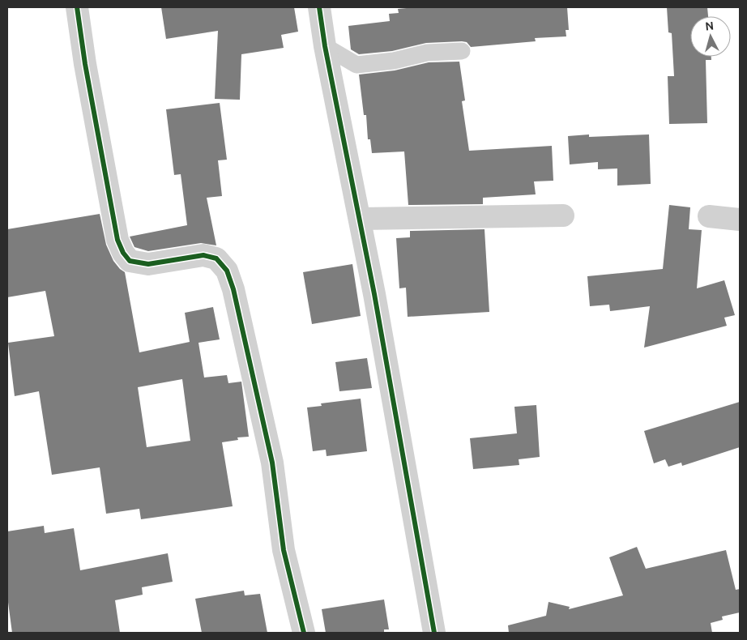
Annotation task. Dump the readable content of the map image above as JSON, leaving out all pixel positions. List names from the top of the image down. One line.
{"north":"top"}
